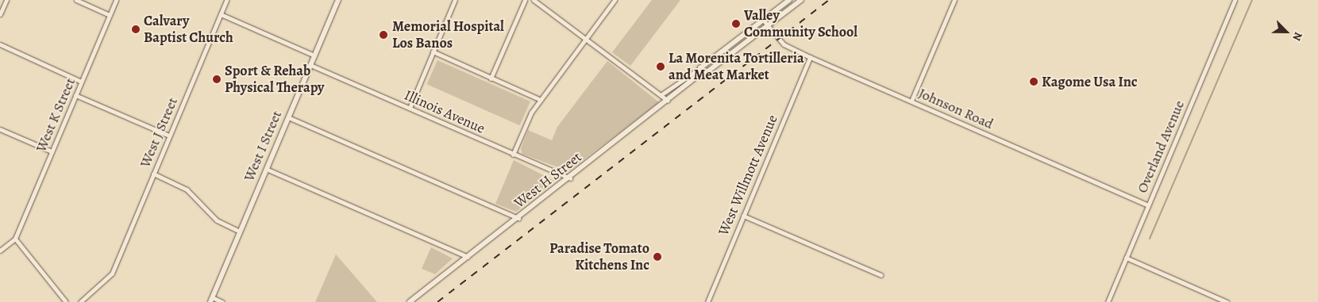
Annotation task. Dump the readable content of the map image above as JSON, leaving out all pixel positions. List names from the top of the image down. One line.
{"streets":{"street":["Johnson Road","Illinois Avenue","West K Street","West J Street","West I Street","Overland Avenue","West Willmott Avenue","West H Street"]},"crossings":[["Johnson Road","Overland Avenue"],["Johnson Road","West Willmott Avenue"],["Johnson Road","West H Street"],["Illinois Avenue","West I Street"],["Illinois Avenue","West H Street"]],"places":["Valley Community School","Calvary Baptist Church","Memorial Hospital Los Banos","La Morenita Tortilleria and Meat Market","Sport & Rehab Physical Therapy","Kagome Usa Inc","Paradise Tomato Kitchens Inc"],"north":"bottom right"}
